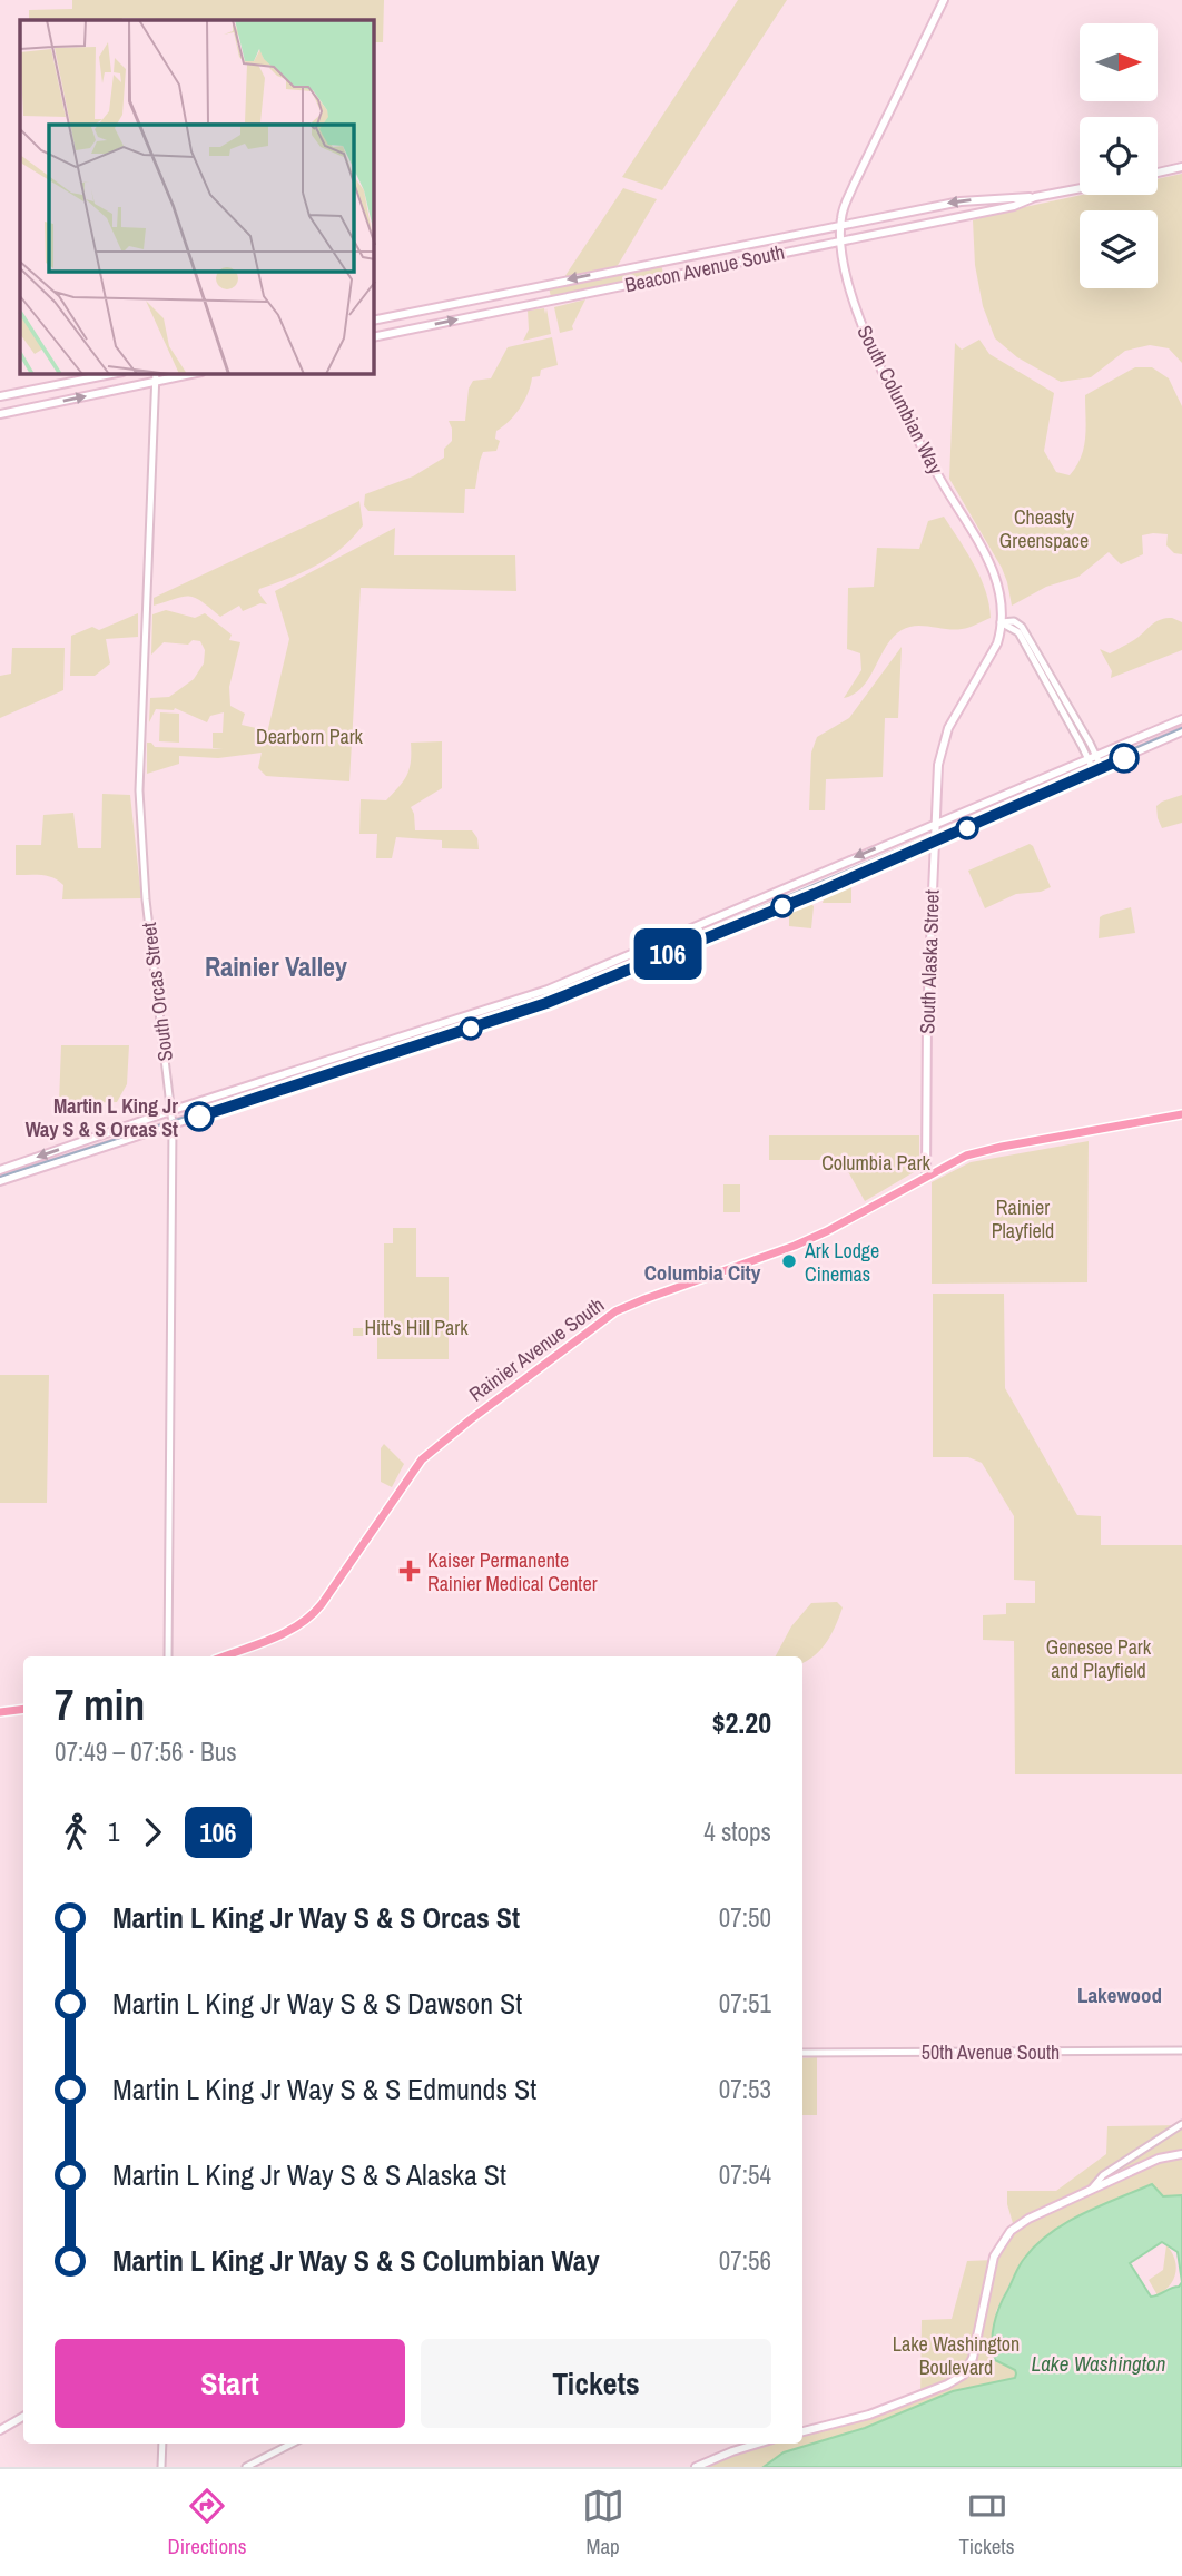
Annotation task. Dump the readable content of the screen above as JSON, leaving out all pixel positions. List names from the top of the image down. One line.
{"streets":{"main road":["Beacon Avenue South","South Columbian Way","South Alaska Street","Rainier Avenue South"],"street":["South Orcas Street","50th Avenue South"]},"crossings":[["Beacon Avenue South","South Columbian Way"],["South Columbian Way","South Alaska Street"],["South Alaska Street","Rainier Avenue South"]],"districts":["Rainier Valley","Columbia City","Lakewood"],"water":["Lake Washington"],"parks":["Cheasty Greenspace","Dearborn Park","Columbia Park","Rainier Playfield","Hitt's Hill Park","Genesee Park and Playfield","Lake Washington Boulevard"],"places":{"other":["Martin L King Jr Way S & S Orcas St","Ark Lodge Cinemas"],"health":["Kaiser Permanente Rainier Medical Center"]},"lines":["bus line 106"],"north":"right","page":{"on_map":"106","heading":["7 min","07:49 – 07:56 · Bus","$2.20"],"legs":["1","106","4 stops"],"list":[{"name":"Martin L King Jr Way S & S Orcas St","value":"07:50"},{"name":"Martin L King Jr Way S & S Dawson St","value":"07:51"},{"name":"Martin L King Jr Way S & S Edmunds St","value":"07:53"},{"name":"Martin L King Jr Way S & S Alaska St","value":"07:54"},{"name":"Martin L King Jr Way S & S Columbian Way","value":"07:56"}],"buttons":["Start","Tickets"],"tabs":["Directions","Map","Tickets"]}}
